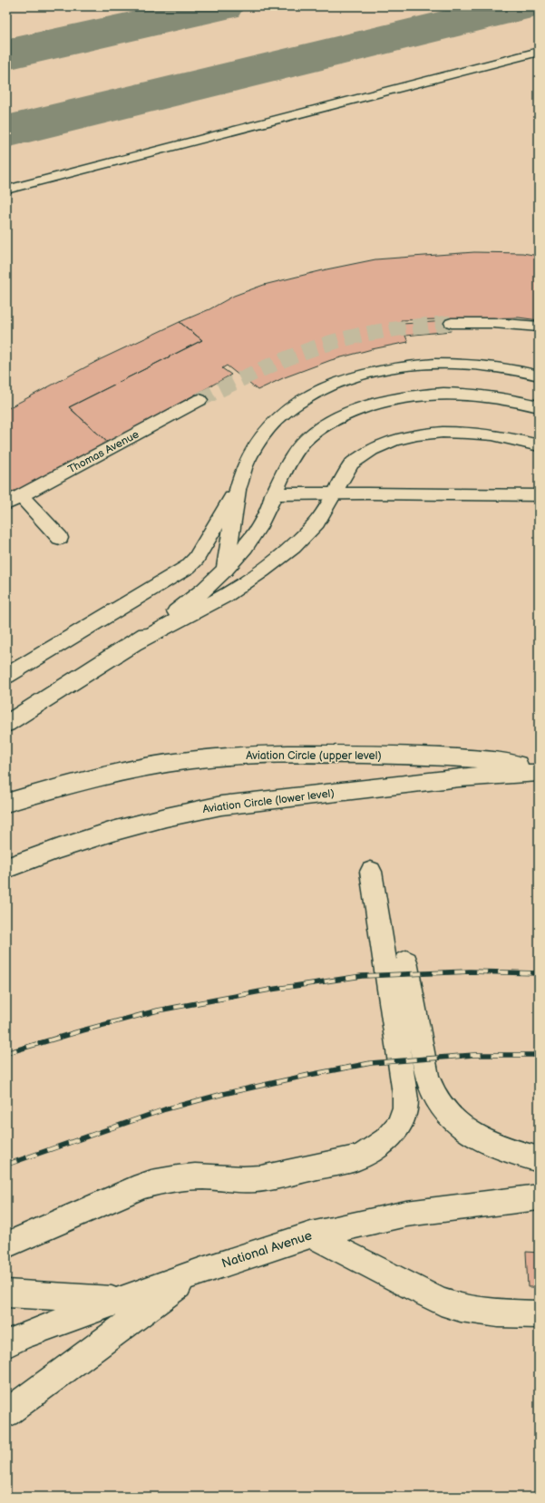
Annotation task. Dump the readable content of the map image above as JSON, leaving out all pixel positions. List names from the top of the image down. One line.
{"streets":{"main road":["Thomas Avenue","Aviation Circle (upper level)","Aviation Circle (lower level)","National Avenue"]}}
